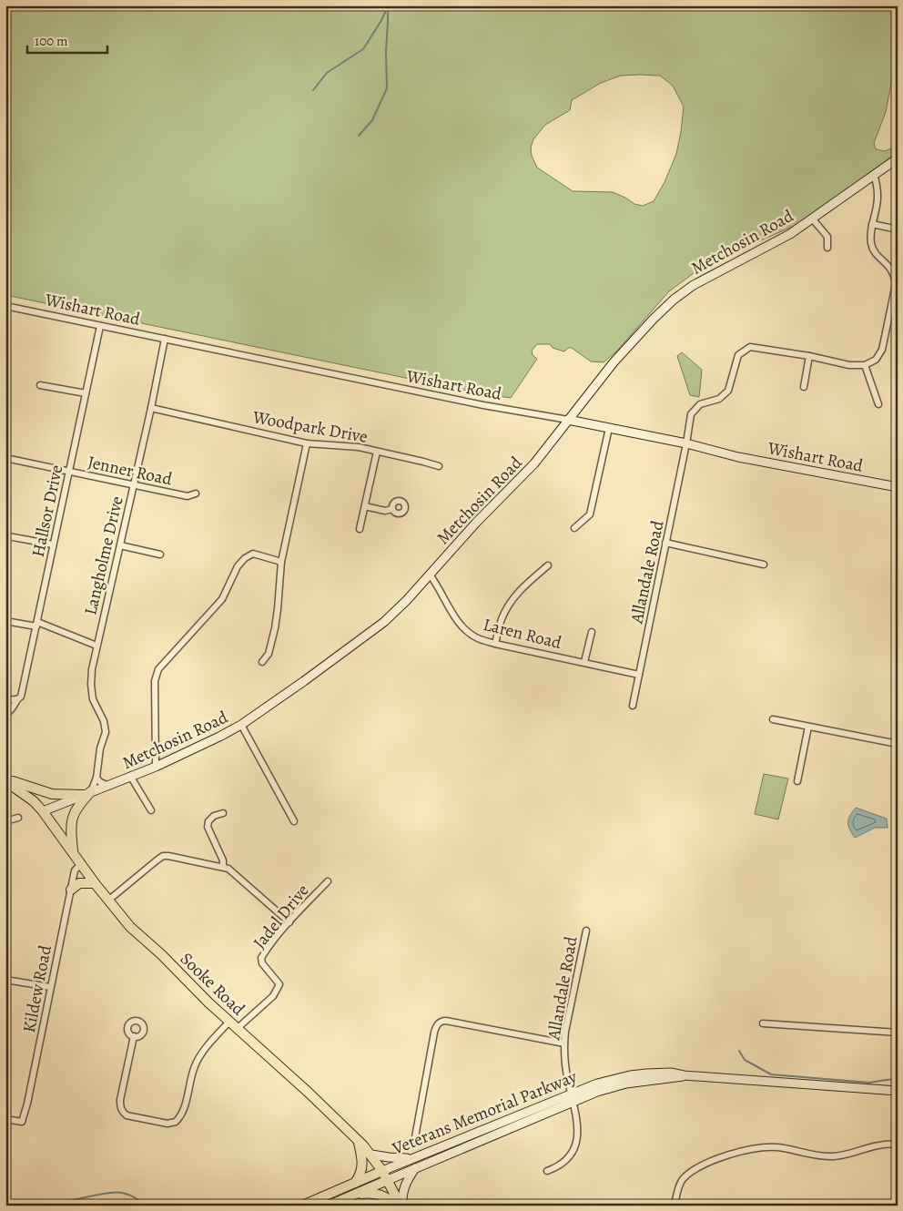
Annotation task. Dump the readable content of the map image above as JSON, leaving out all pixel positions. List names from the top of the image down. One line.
{"streets":{"main road":["Metchosin Road","Wishart Road","Sooke Road","Veterans Memorial Parkway"],"street":["Woodpark Drive","Jenner Road","Hallsor Drive","Langholme Drive","Allandale Road","Laren Road","Jadel Drive","Kildew Road"]},"crossings":[["Metchosin Road","Wishart Road"],["Metchosin Road","Langholme Drive"],["Metchosin Road","Laren Road"],["Metchosin Road","Sooke Road"],["Wishart Road","Hallsor Drive"],["Wishart Road","Langholme Drive"],["Wishart Road","Allandale Road"],["Woodpark Drive","Langholme Drive"],["Jenner Road","Hallsor Drive"],["Jenner Road","Langholme Drive"],["Allandale Road","Laren Road"],["Allandale Road","Veterans Memorial Parkway"],["Jadel Drive","Sooke Road"],["Sooke Road","Kildew Road"],["Sooke Road","Veterans Memorial Parkway"]],"scale_bar":"100 m"}
